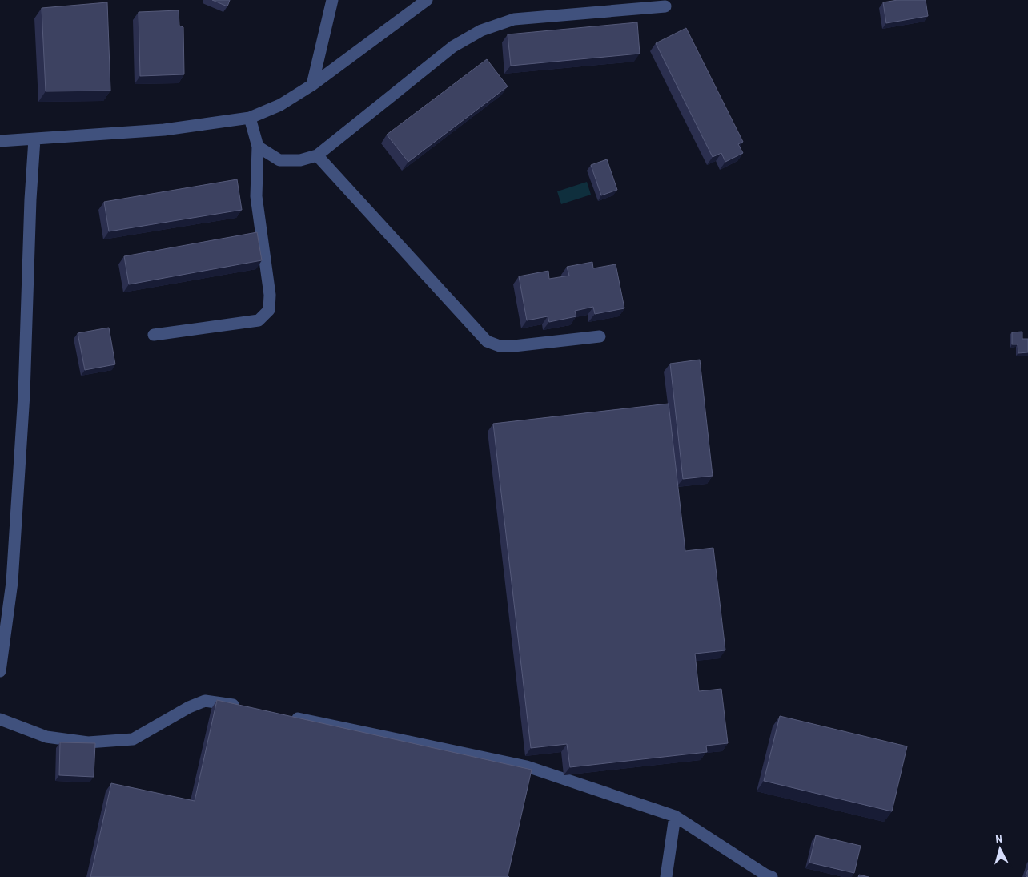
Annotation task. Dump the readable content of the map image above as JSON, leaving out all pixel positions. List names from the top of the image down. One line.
{"north":"top"}
